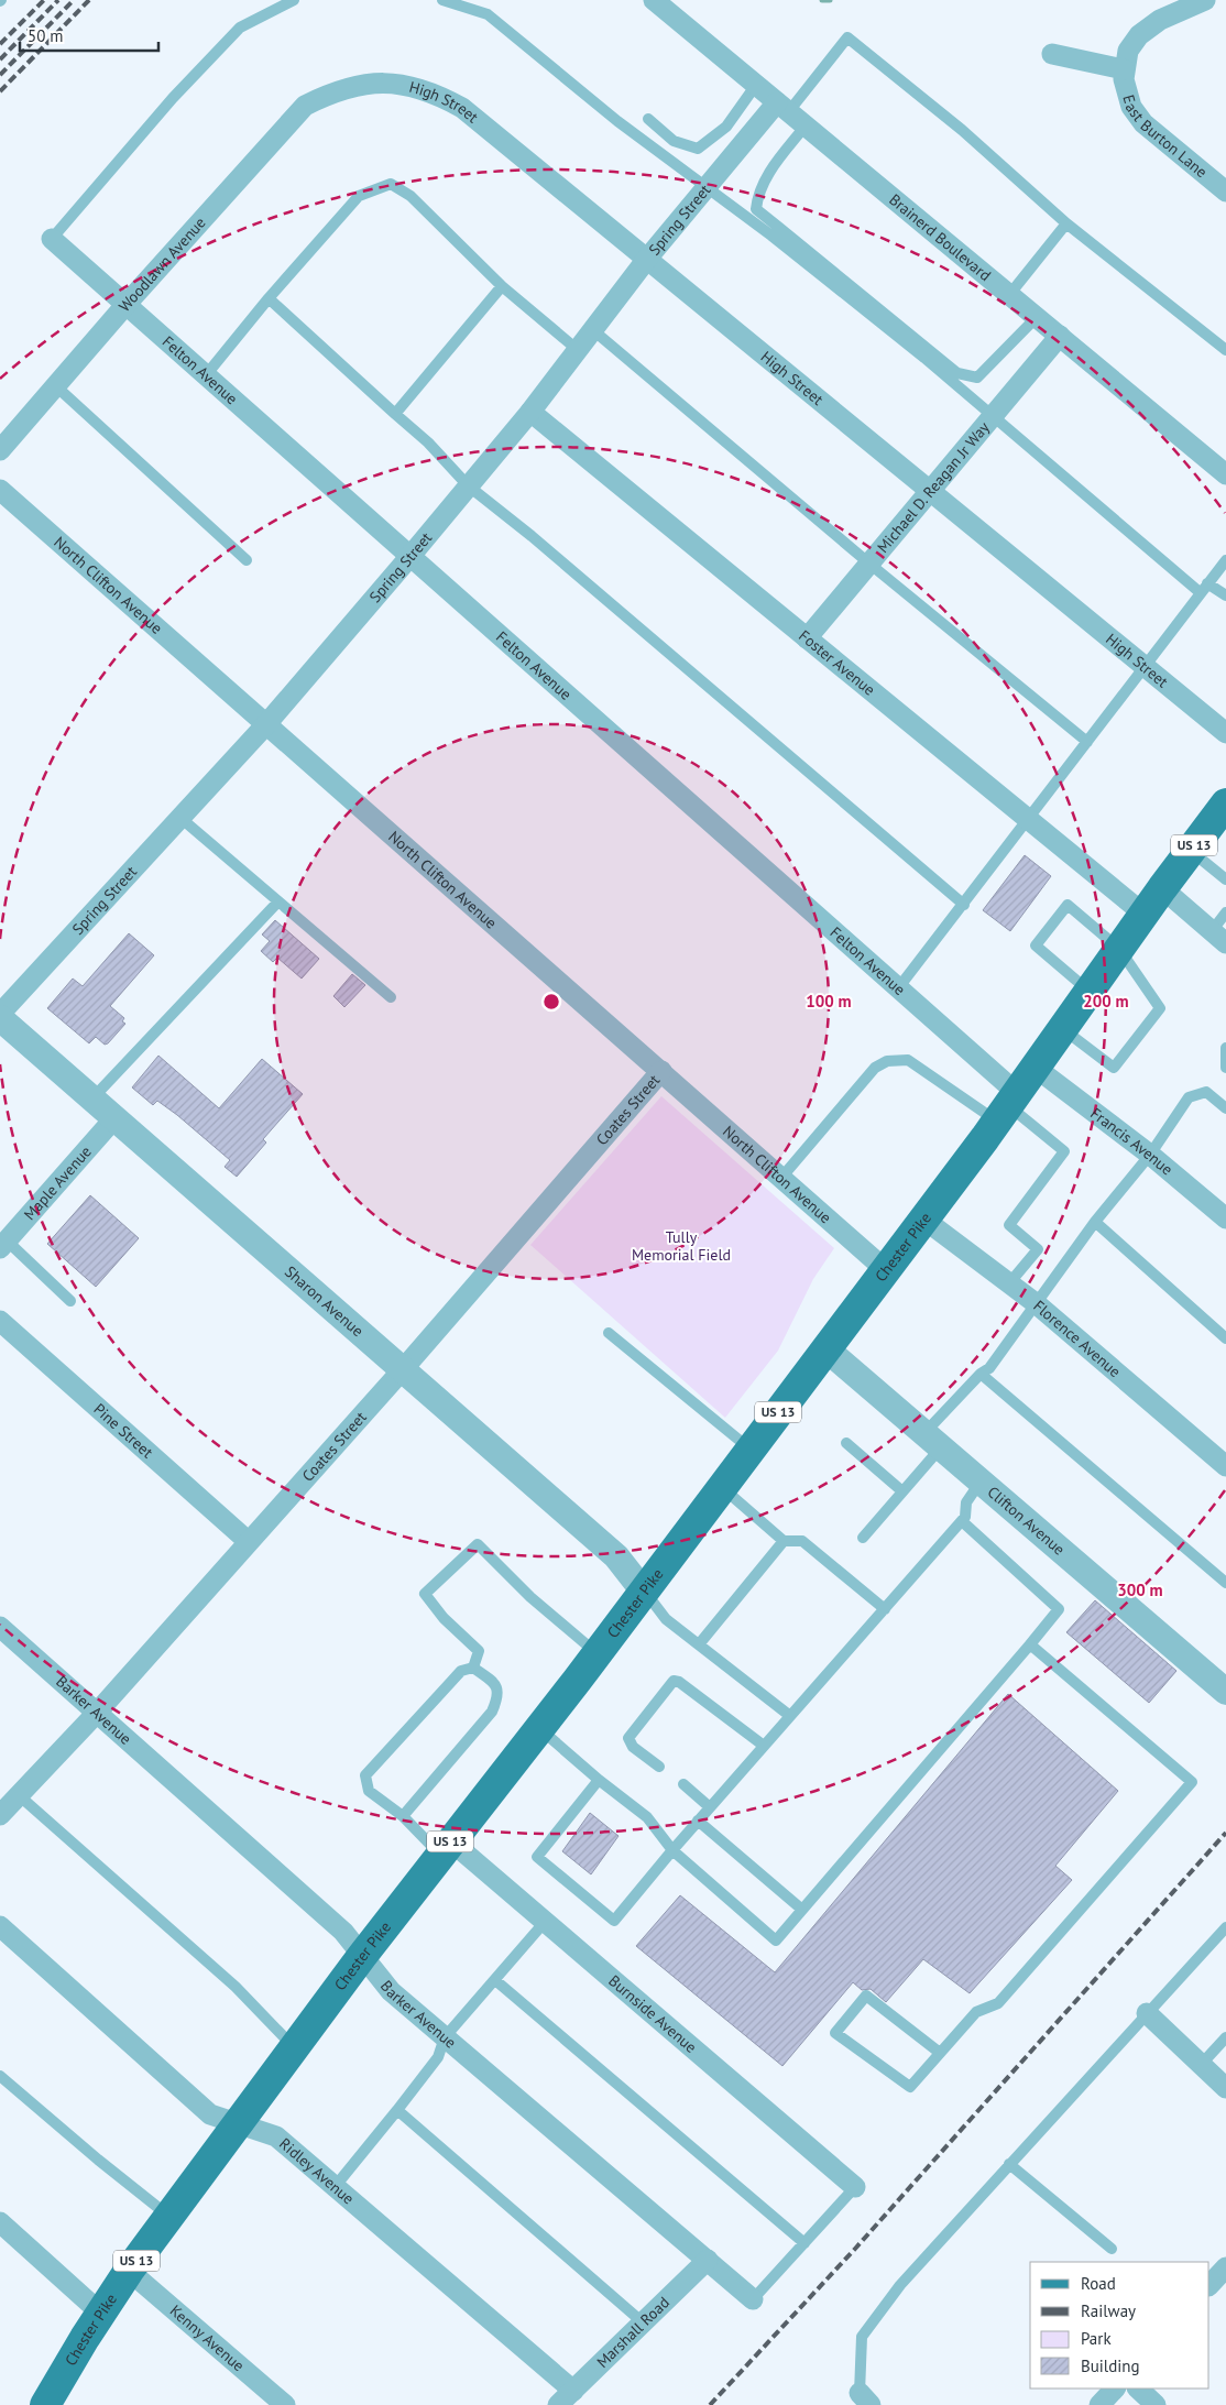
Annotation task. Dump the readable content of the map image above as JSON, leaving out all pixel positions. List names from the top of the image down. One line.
{"streets":{"main road":["US 13","Chester Pike"],"street":["High Street","East Burton Lane","Spring Street","Brainerd Boulevard","Woodlawn Avenue","Felton Avenue","Michael D. Reagan Jr Way","North Clifton Avenue","Foster Avenue","Coates Street","Francis Avenue","Maple Avenue","Sharon Avenue","Florence Avenue","Pine Street","Clifton Avenue","Barker Avenue","Burnside Avenue","Ridley Avenue","Marshall Road","Kenny Avenue"]},"crossings":[["High Street","Spring Street"],["High Street","Woodlawn Avenue"],["High Street","Michael D. Reagan Jr Way"],["Spring Street","Brainerd Boulevard"],["Spring Street","Felton Avenue"],["Spring Street","North Clifton Avenue"],["Spring Street","Foster Avenue"],["Spring Street","Sharon Avenue"],["Brainerd Boulevard","Michael D. Reagan Jr Way"],["Woodlawn Avenue","Felton Avenue"],["Felton Avenue","Chester Pike"],["Michael D. Reagan Jr Way","Foster Avenue"],["North Clifton Avenue","Coates Street"],["North Clifton Avenue","Chester Pike"],["Foster Avenue","Chester Pike"],["Coates Street","Sharon Avenue"],["Coates Street","Pine Street"],["Coates Street","Barker Avenue"],["Francis Avenue","Chester Pike"],["Maple Avenue","Sharon Avenue"],["Chester Pike","Sharon Avenue"],["Chester Pike","Florence Avenue"],["Chester Pike","Clifton Avenue"],["Chester Pike","Barker Avenue"],["Chester Pike","Burnside Avenue"],["Chester Pike","Ridley Avenue"],["Chester Pike","Kenny Avenue"],["Barker Avenue","Marshall Road"],["Ridley Avenue","Marshall Road"]],"parks":["Tully Memorial Field"],"legend":["Road","Railway","Park","Building"],"scale_bar":"50 m","rings":["100 m","200 m","300 m"]}
